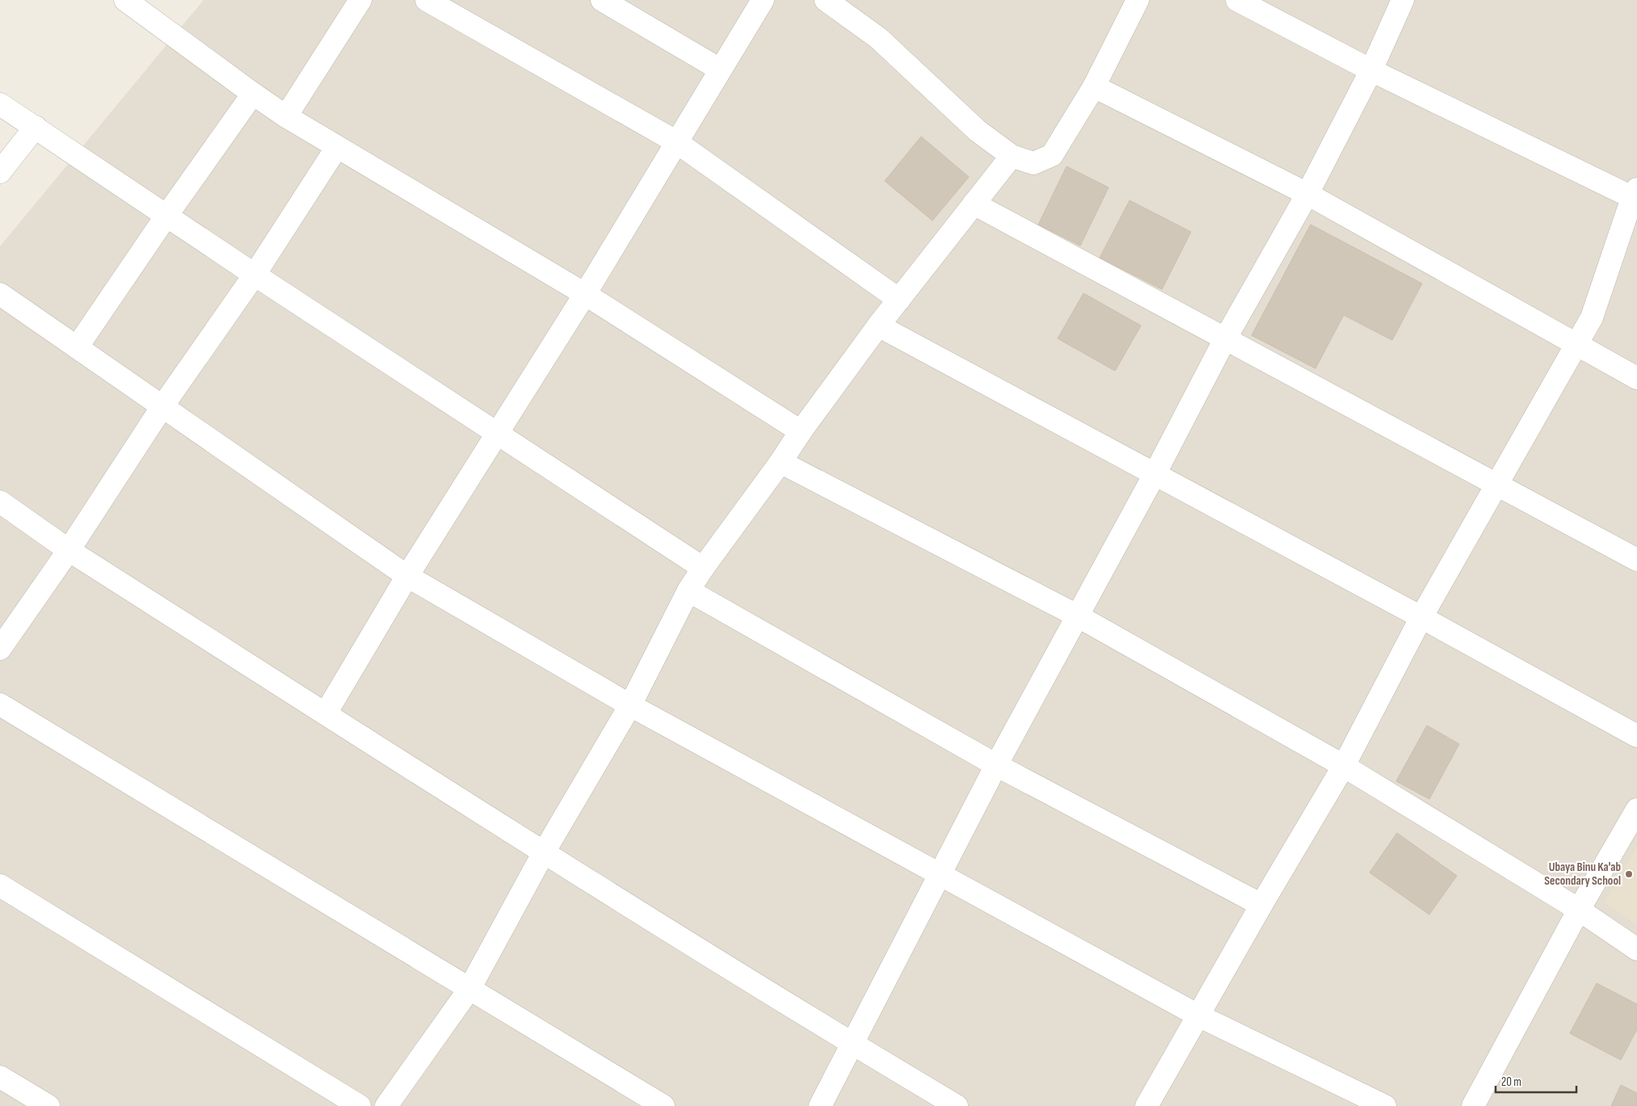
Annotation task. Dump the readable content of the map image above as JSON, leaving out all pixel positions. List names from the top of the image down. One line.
{"places":["Ubaya Binu Ka'ab Secondary School"],"scale_bar":"20 m"}
